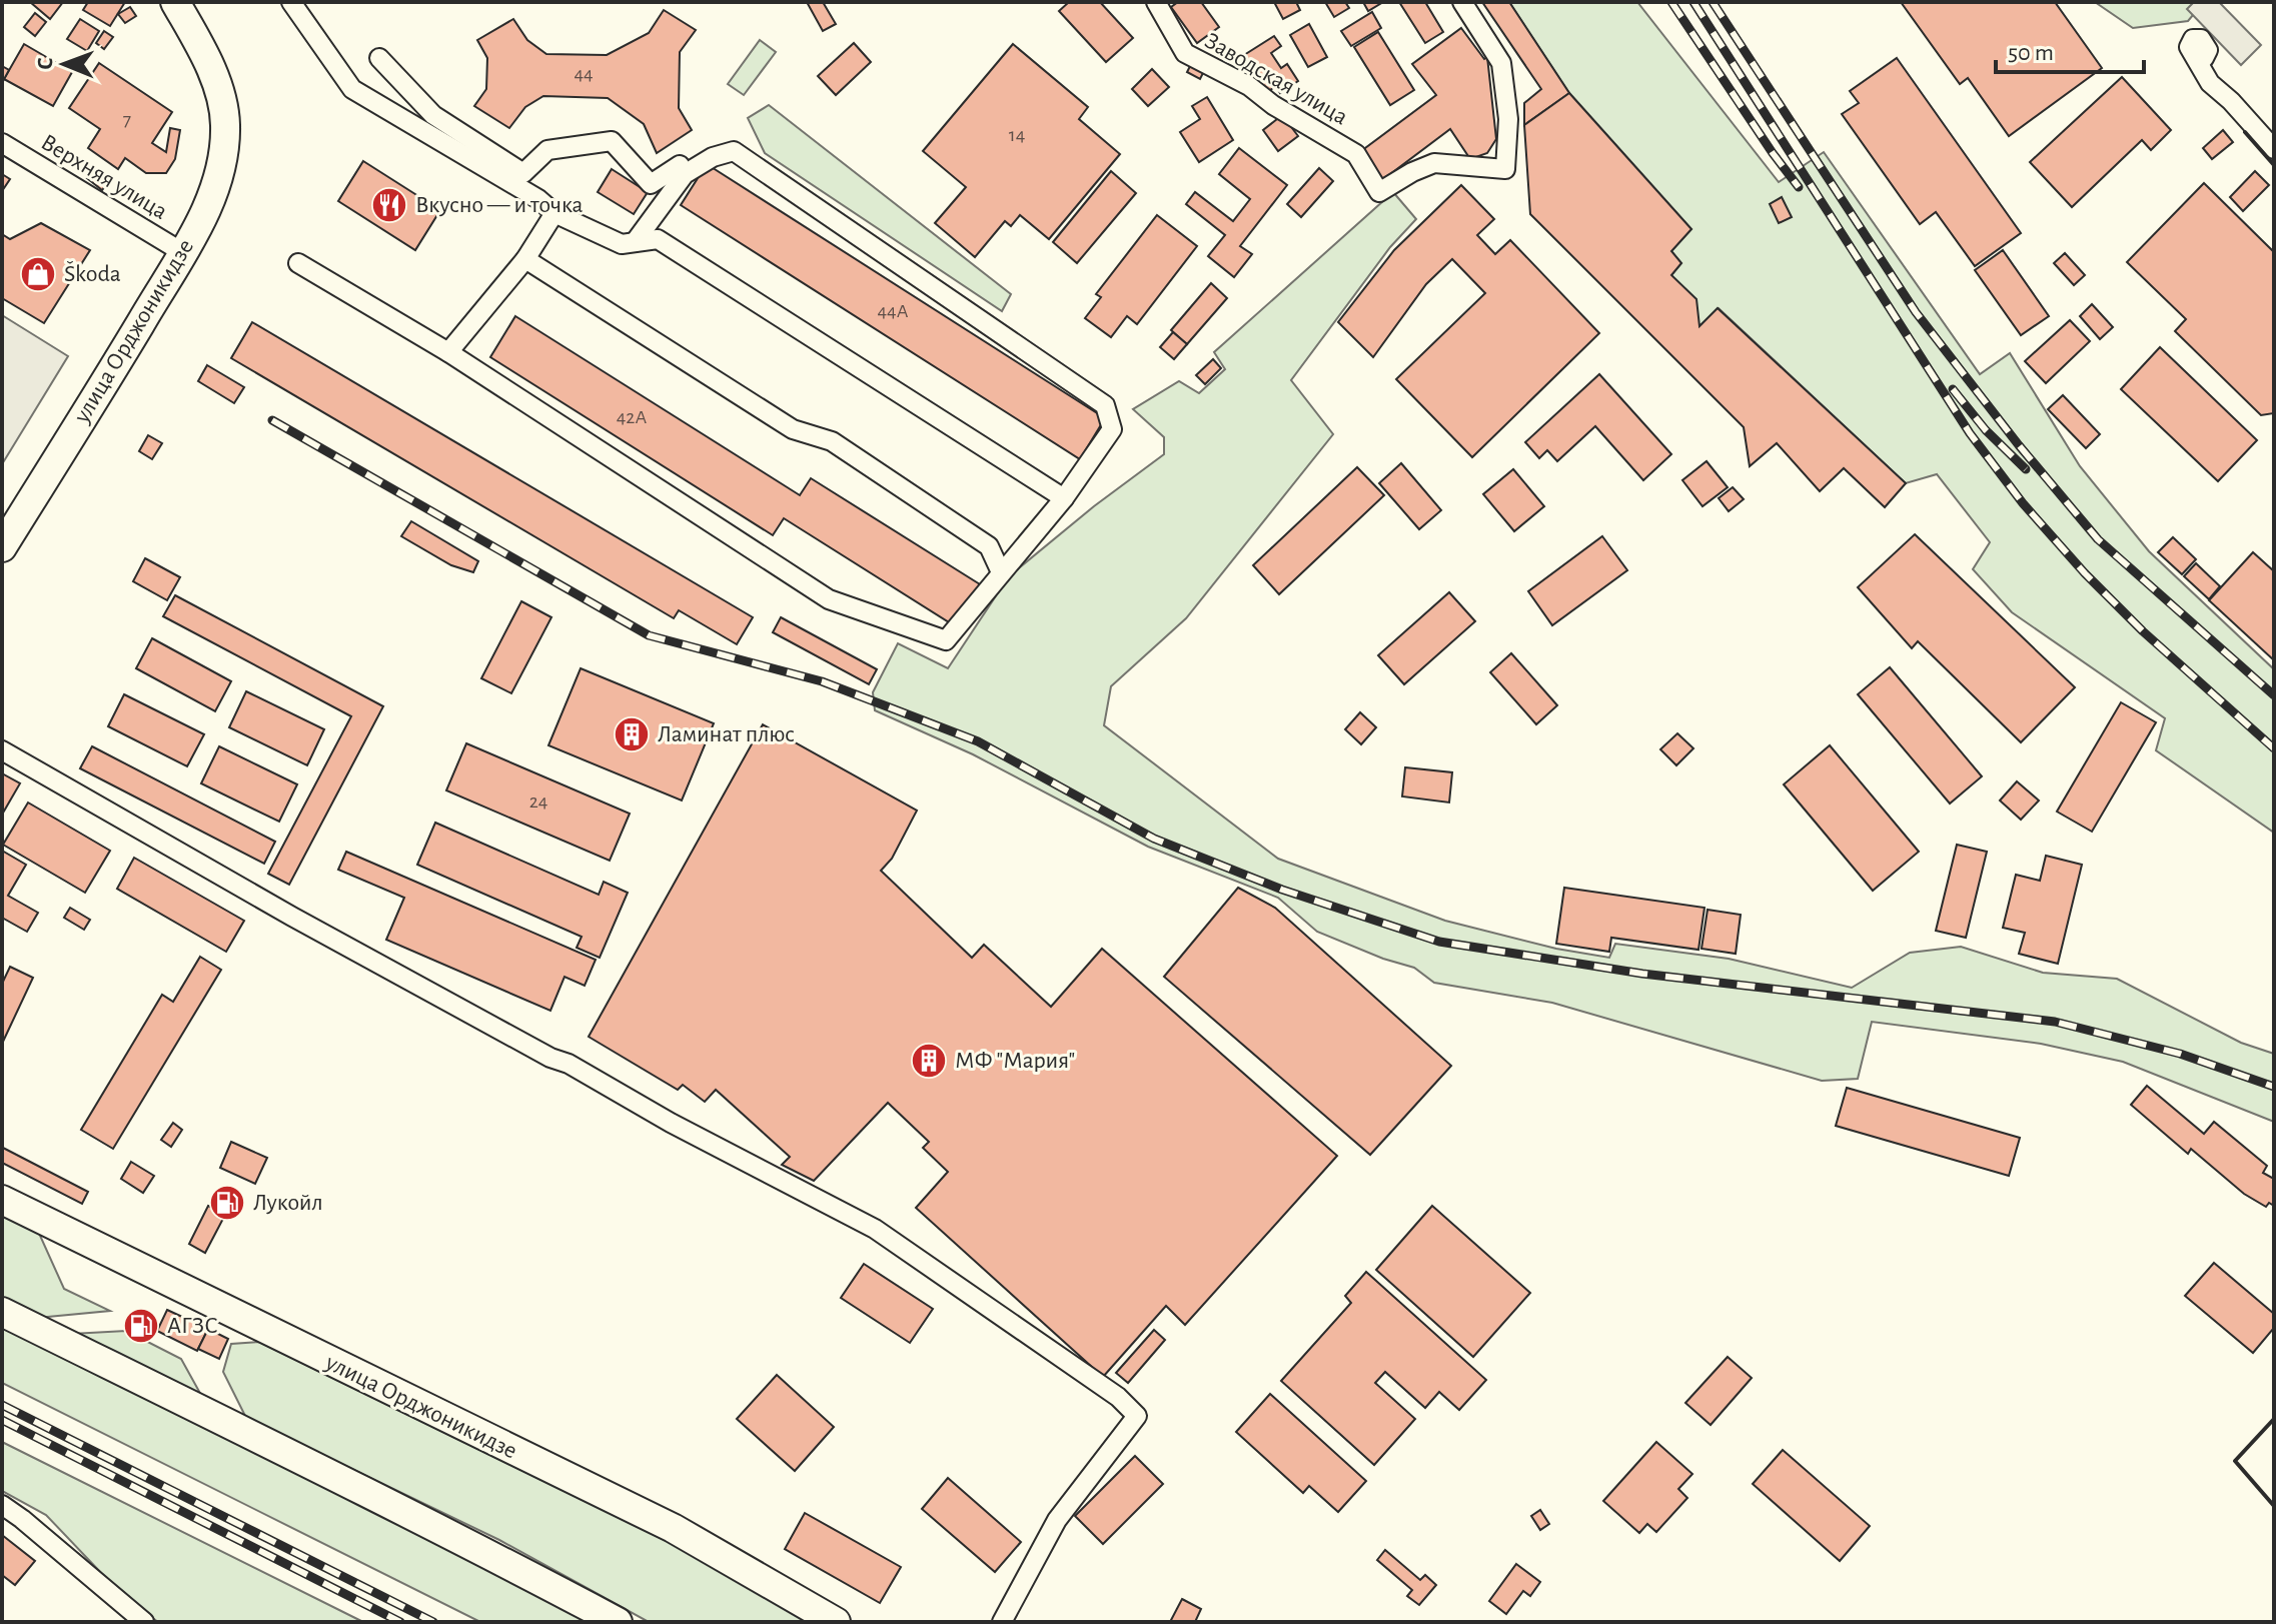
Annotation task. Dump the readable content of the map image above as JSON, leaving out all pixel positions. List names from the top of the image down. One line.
{"streets":{"main road":["улица Орджоникидзе"],"street":["Заводская улица","Верхняя улица"]},"crossings":[["Верхняя улица","улица Орджоникидзе"]],"places":{"restaurant":["Вкусно — и точка"],"shop":["Škoda"],"building":["Ламинат плюс","МФ \"Мария\""],"fuel station":["Лукойл","АГЗС"]},"house_numbers":["44","7","14","44А","42А","24"],"scale_bar":"50 m","north":"left"}
